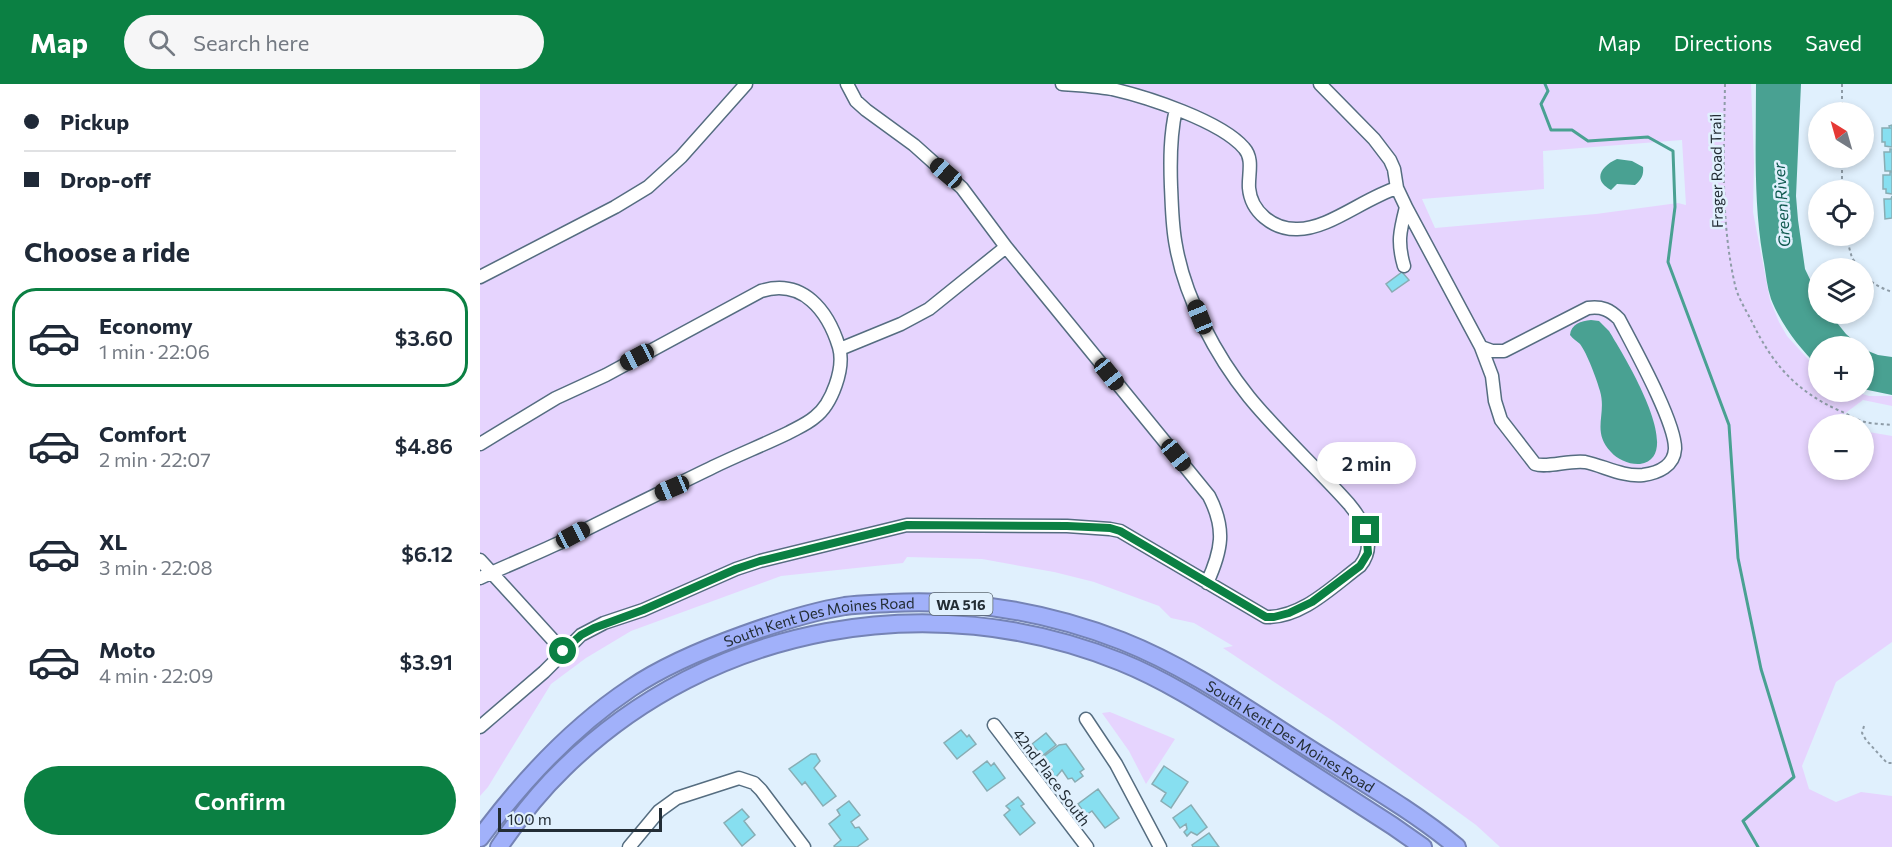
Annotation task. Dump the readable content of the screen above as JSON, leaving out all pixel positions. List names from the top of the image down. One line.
{"streets":{"highway":["WA 516","South Kent Des Moines Road"],"street":["42nd Place South"],"path":["Frager Road Trail"]},"water":["Green River"],"scale_bar":"100 m","north":"top left","page":{"header":"Map","search":"Search here","nav":["Map","Directions","Saved"],"banner":["Pickup","Drop-off"],"map_buttons":["+","−"],"heading":"Choose a ride","list":[{"name":"Economy","note":"1 min · 22:06","value":"$3.60"},{"name":"Comfort","note":"2 min · 22:07","value":"$4.86"},{"name":"XL","note":"3 min · 22:08","value":"$6.12"},{"name":"Moto","note":"4 min · 22:09","value":"$3.91"}],"bubble":"2 min","buttons":"Confirm","scale":"100 m"}}
